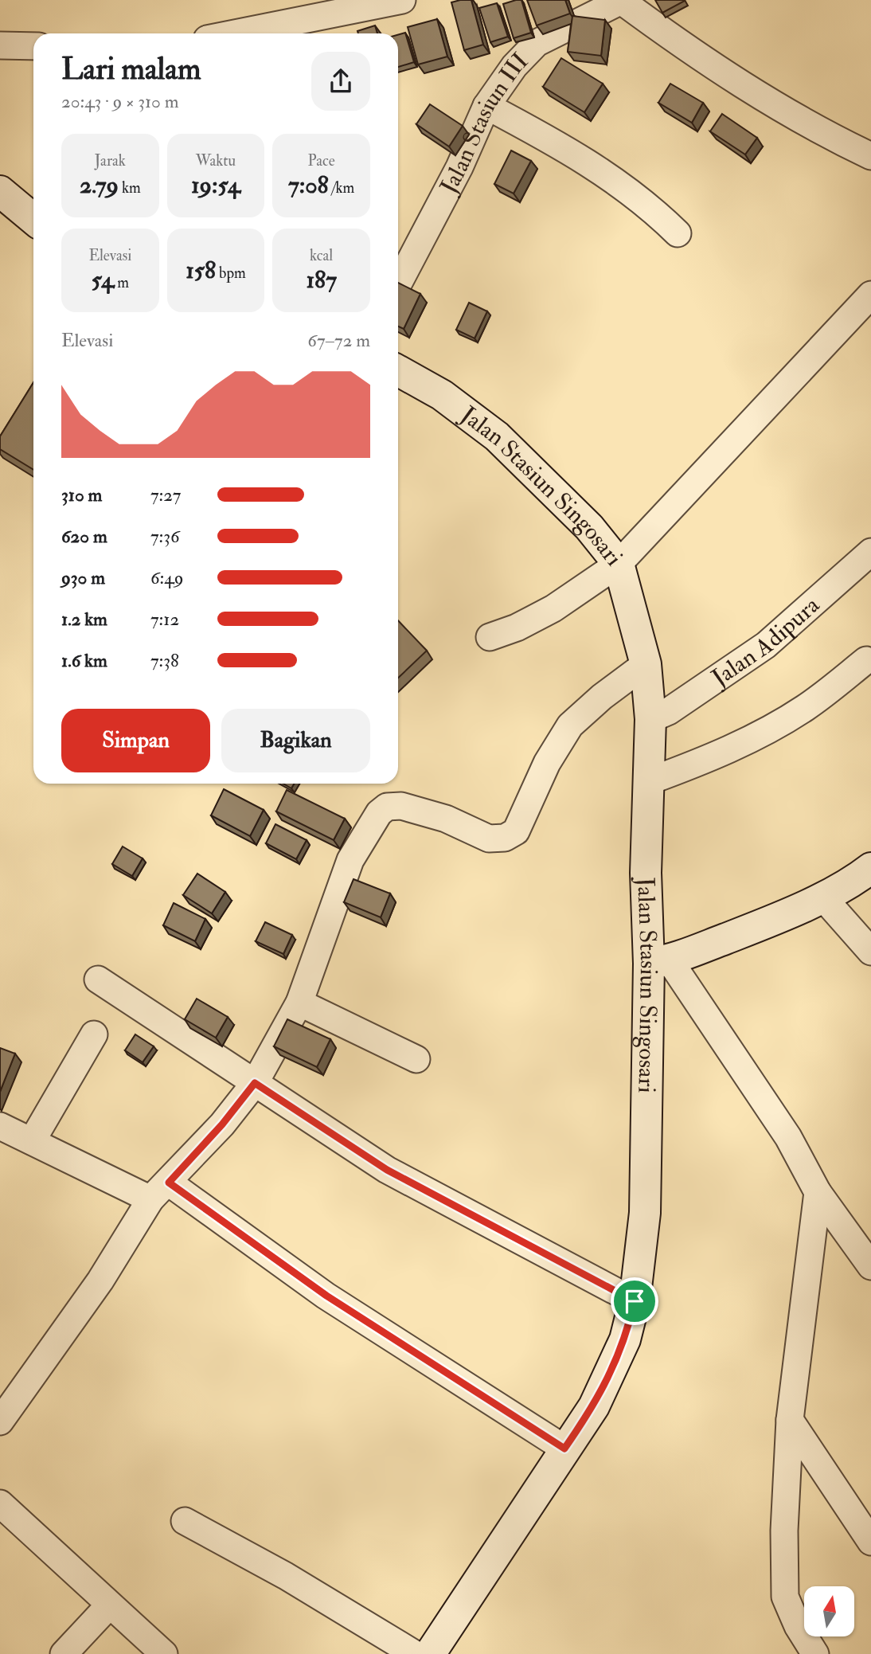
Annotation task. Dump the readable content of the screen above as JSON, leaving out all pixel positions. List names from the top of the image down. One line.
{"streets":{"street":["Jalan Stasiun III","Jalan Stasiun Singosari","Jalan Adipura"]},"crossings":[["Jalan Stasiun Singosari","Jalan Adipura"]],"north":"top","page":{"heading":["Lari malam","20:43 · 9 × 310 m"],"stats":[["Jarak","2.79 km"],["Waktu","19:54"],["Pace","7:08 /km"],["Elevasi","54 m"],["158 bpm"],["kcal","187"]],"chart":["Elevasi","67–72 m"],"list":[{"name":"310 m","note":"7:27"},{"name":"620 m","note":"7:36"},{"name":"930 m","note":"6:49"},{"name":"1.2 km","note":"7:12"},{"name":"1.6 km","note":"7:38"}],"buttons":["Simpan","Bagikan"]}}
